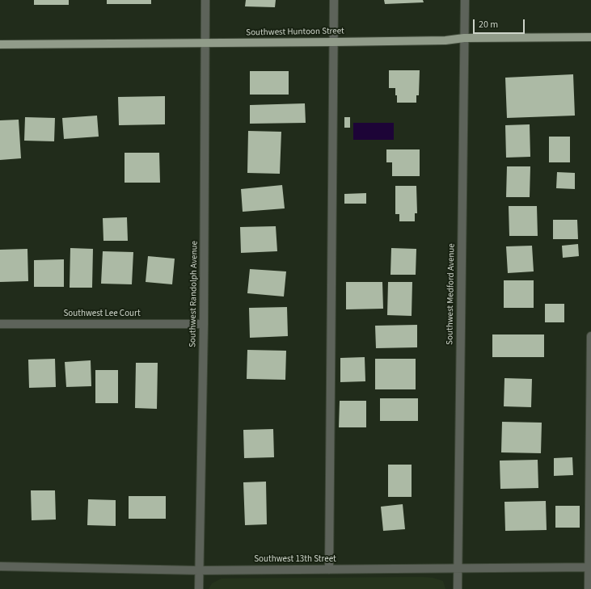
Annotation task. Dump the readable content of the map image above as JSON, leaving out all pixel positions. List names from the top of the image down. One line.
{"streets":{"main road":["Southwest Huntoon Street"],"street":["Southwest Randolph Avenue","Southwest Medford Avenue","Southwest Lee Court","Southwest 13th Street"]},"crossings":[["Southwest Huntoon Street","Southwest Randolph Avenue"],["Southwest Huntoon Street","Southwest Medford Avenue"],["Southwest Randolph Avenue","Southwest Lee Court"],["Southwest Randolph Avenue","Southwest 13th Street"],["Southwest Medford Avenue","Southwest 13th Street"]],"scale_bar":"20 m"}
